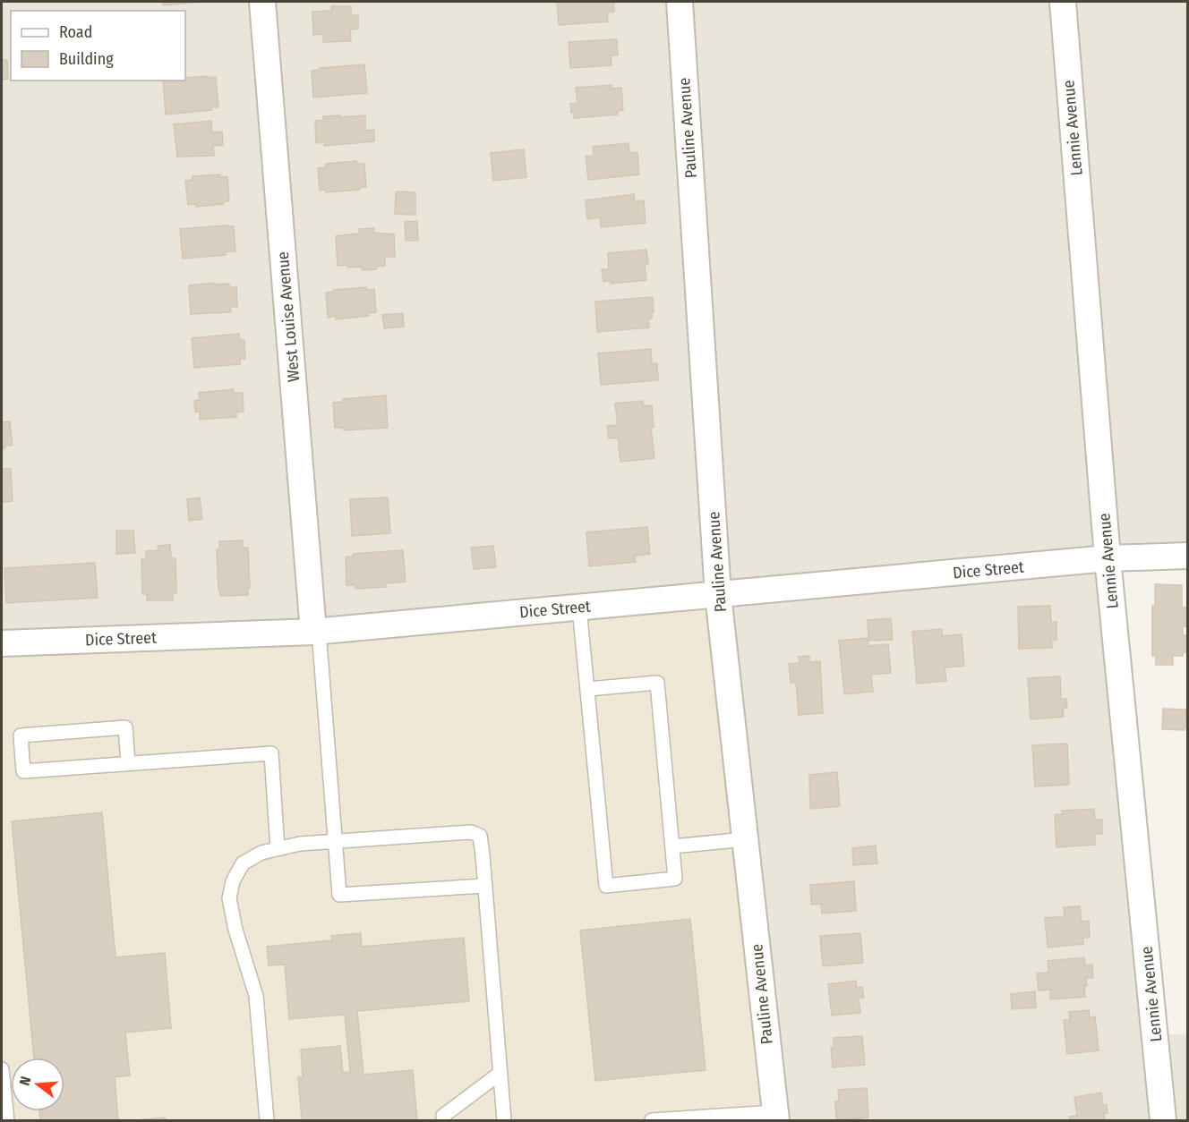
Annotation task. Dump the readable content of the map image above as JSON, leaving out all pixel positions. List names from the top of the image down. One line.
{"streets":{"street":["Pauline Avenue","Lennie Avenue","West Louise Avenue","Dice Street"]},"crossings":[["Pauline Avenue","Dice Street"],["Lennie Avenue","Dice Street"],["West Louise Avenue","Dice Street"]],"legend":["Road","Building"],"north":"left"}
